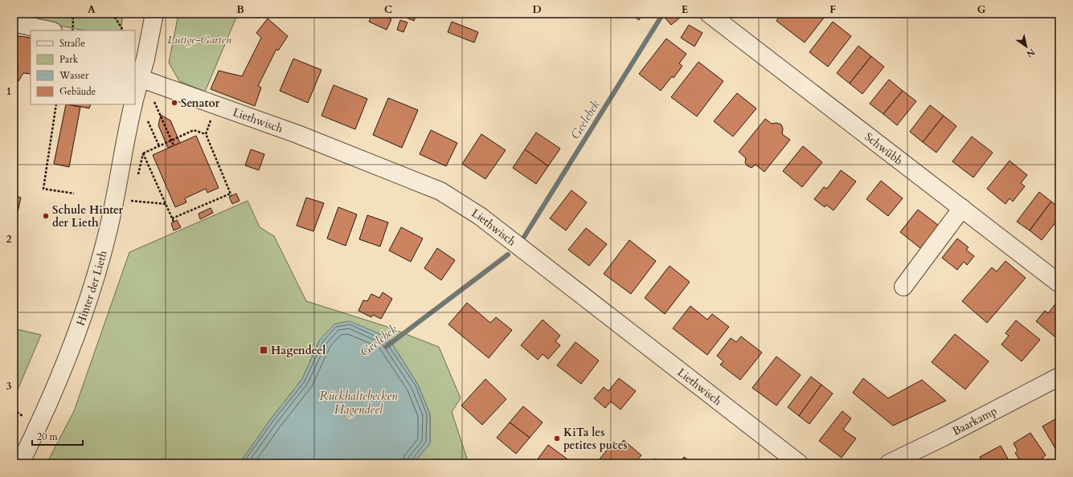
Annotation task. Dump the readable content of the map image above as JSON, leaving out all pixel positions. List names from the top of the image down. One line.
{"streets":{"street":["Liethwisch","Schwübb","Hinter der Lieth","Baarkamp"]},"crossings":[["Liethwisch","Hinter der Lieth"]],"water":["Geelebek","Rückhaltebecken Hagendeel"],"parks":["Lüttge-Garten"],"places":{"other":["Senator","Schule Hinter der Lieth","KiTa les petites puces"],"transit":["Hagendeel"]},"legend":["Straße","Park","Wasser","Gebäude"],"scale_bar":"20 m","north":"bottom right","grid":{"columns":["A","B","C","D","E","F","G"],"rows":["1","2","3"]}}
